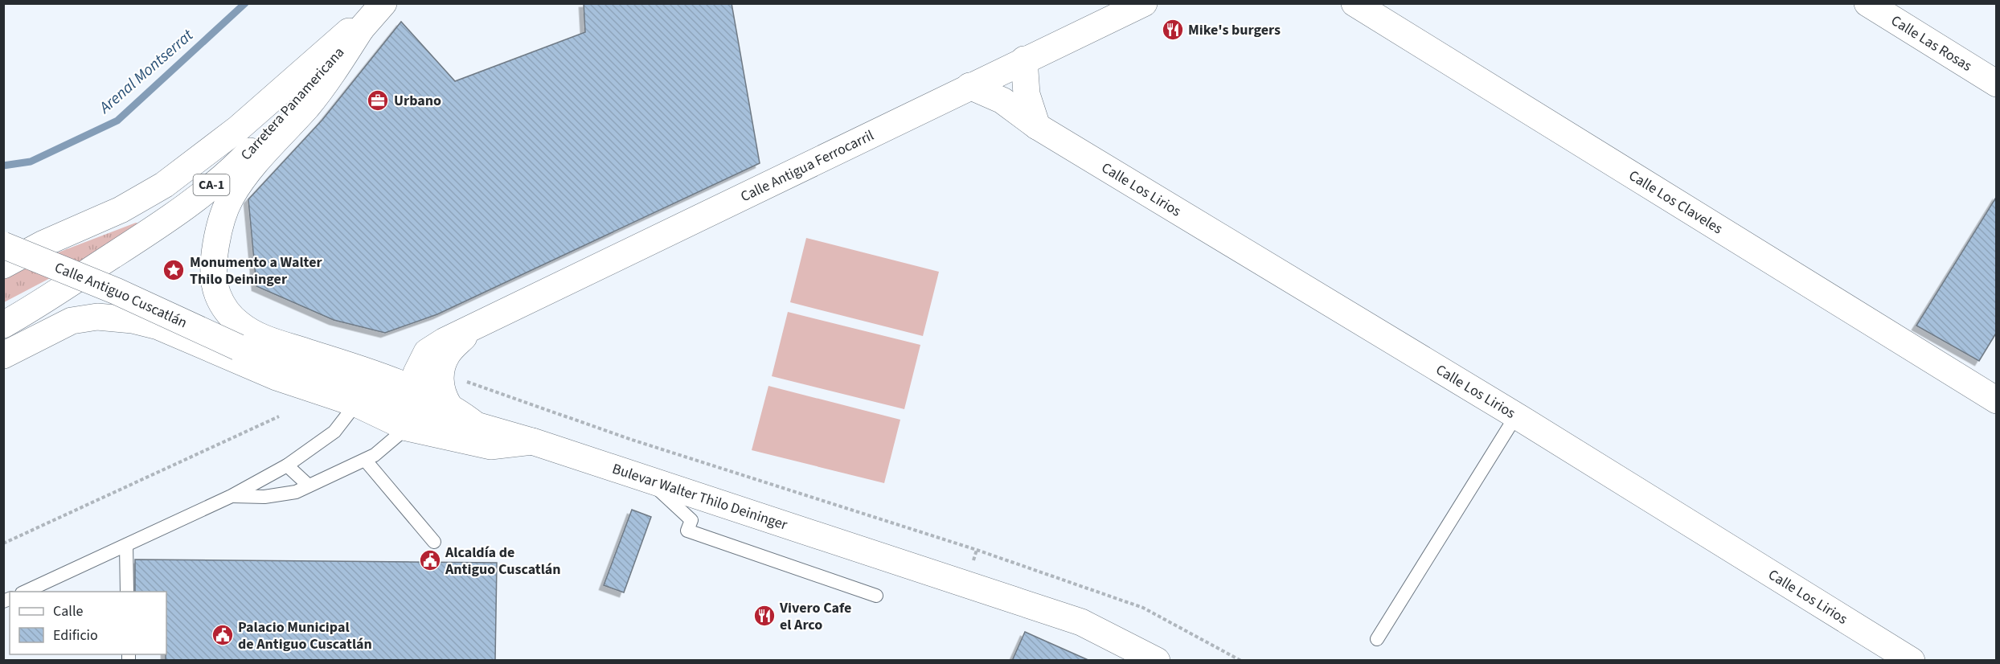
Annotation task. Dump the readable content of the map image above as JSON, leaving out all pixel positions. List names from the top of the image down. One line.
{"streets":{"main road":["Calle Las Rosas","Carretera Panamericana","Calle Antigua Ferrocarril","CA-1","Calle Los Lirios","Calle Los Claveles","Calle Antiguo Cuscatlán","Bulevar Walter Thilo Deininger"]},"crossings":[["Calle Antigua Ferrocarril","Calle Los Lirios"],["Calle Antigua Ferrocarril","Bulevar Walter Thilo Deininger"],["Calle Antiguo Cuscatlán","Bulevar Walter Thilo Deininger"]],"water":["Arenal Montserrat"],"places":{"restaurant":["Mike's burgers","Vivero Cafe el Arco"],"office":["Urbano"],"place":["Monumento a Walter Thilo Deininger"],"public building":["Alcaldía de Antiguo Cuscatlán","Palacio Municipal de Antiguo Cuscatlán"]},"legend":["Calle","Edificio"]}
